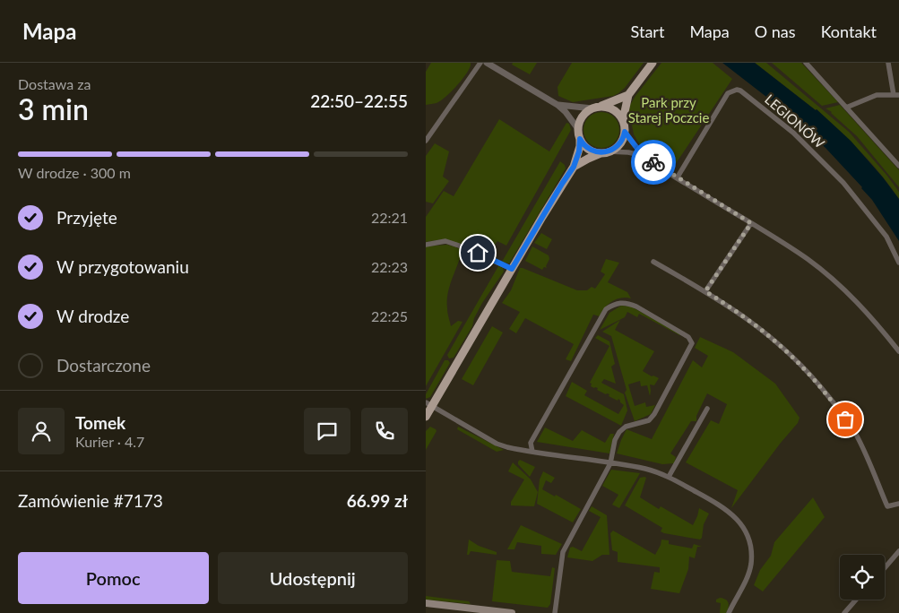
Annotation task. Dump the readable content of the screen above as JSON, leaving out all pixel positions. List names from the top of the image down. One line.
{"streets":{"street":["LEGIONÓW"]},"parks":["Park przy Starej Poczcie"],"page":{"header":"Mapa","nav":["Start","Mapa","O nas","Kontakt"],"heading":["3 min","Dostawa za","22:50–22:55"],"panel":["Tomek","Kurier · 4.7","Zamówienie #7173","66.99 zł"],"bar":"W drodze · 300 m","list":[["Przyjęte","22:21"],["W przygotowaniu","22:23"],["W drodze","22:25"],"Dostarczone"],"buttons":["Pomoc","Udostępnij"]}}
